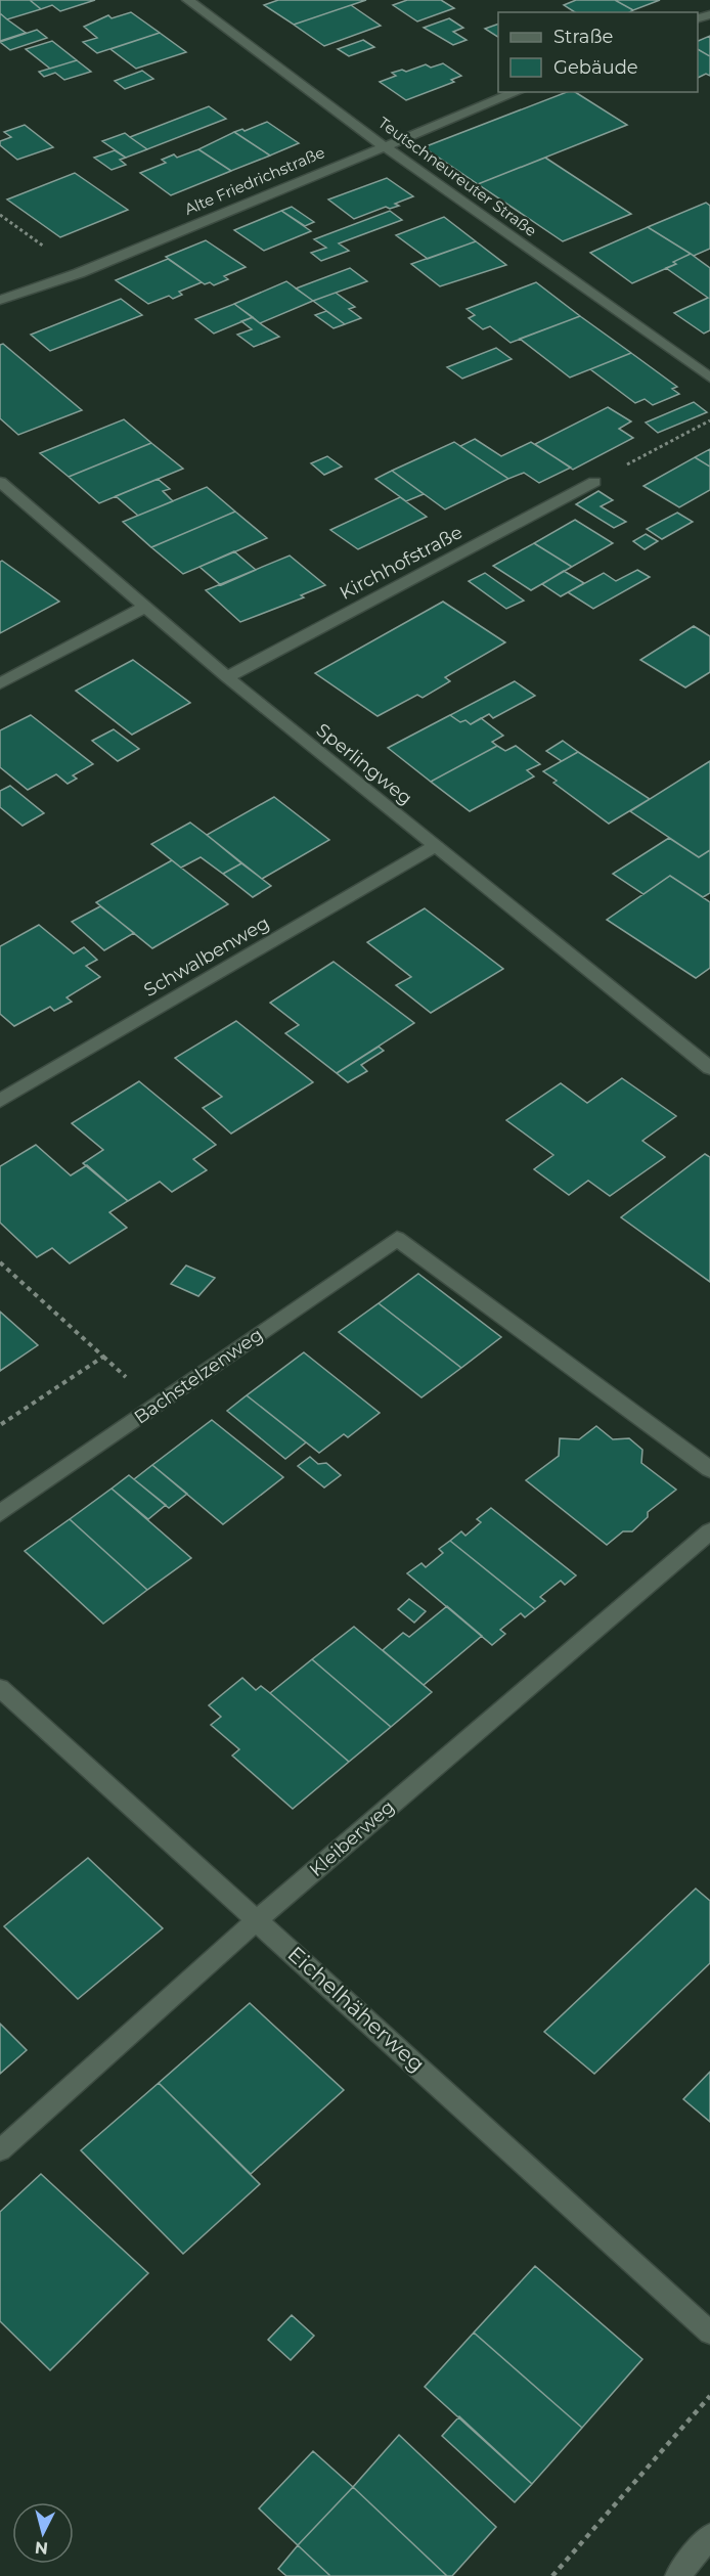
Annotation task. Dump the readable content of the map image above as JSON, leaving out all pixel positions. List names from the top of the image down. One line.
{"streets":{"street":["Teutschneureuter Straße","Alte Friedrichstraße","Kirchhofstraße","Sperlingweg","Schwalbenweg","Bachstelzenweg","Kleiberweg","Eichelhäherweg"]},"crossings":[["Teutschneureuter Straße","Alte Friedrichstraße"],["Kirchhofstraße","Sperlingweg"],["Sperlingweg","Schwalbenweg"],["Kleiberweg","Eichelhäherweg"]],"legend":["Straße","Gebäude"],"north":"bottom"}
